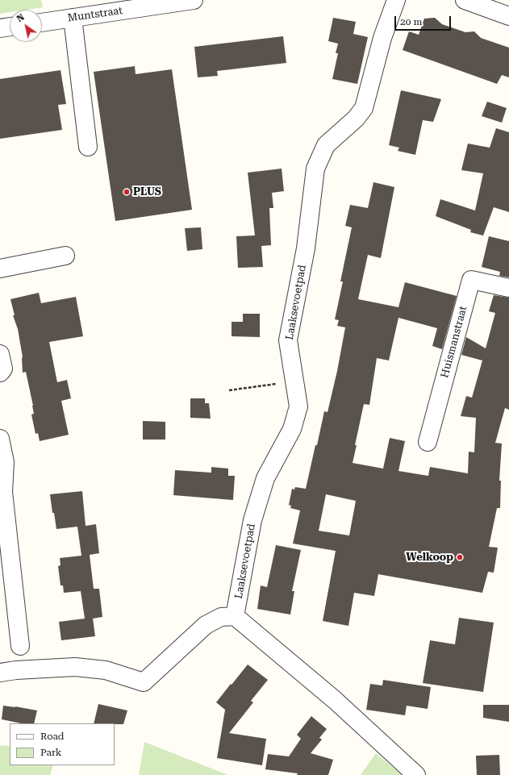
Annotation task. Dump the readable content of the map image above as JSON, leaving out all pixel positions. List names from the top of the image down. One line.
{"streets":{"street":["Muntstraat","Laaksevoetpad","Huismanstraat"]},"places":["PLUS","Welkoop"],"legend":["Road","Park"],"scale_bar":"20 m","north":"top left"}
